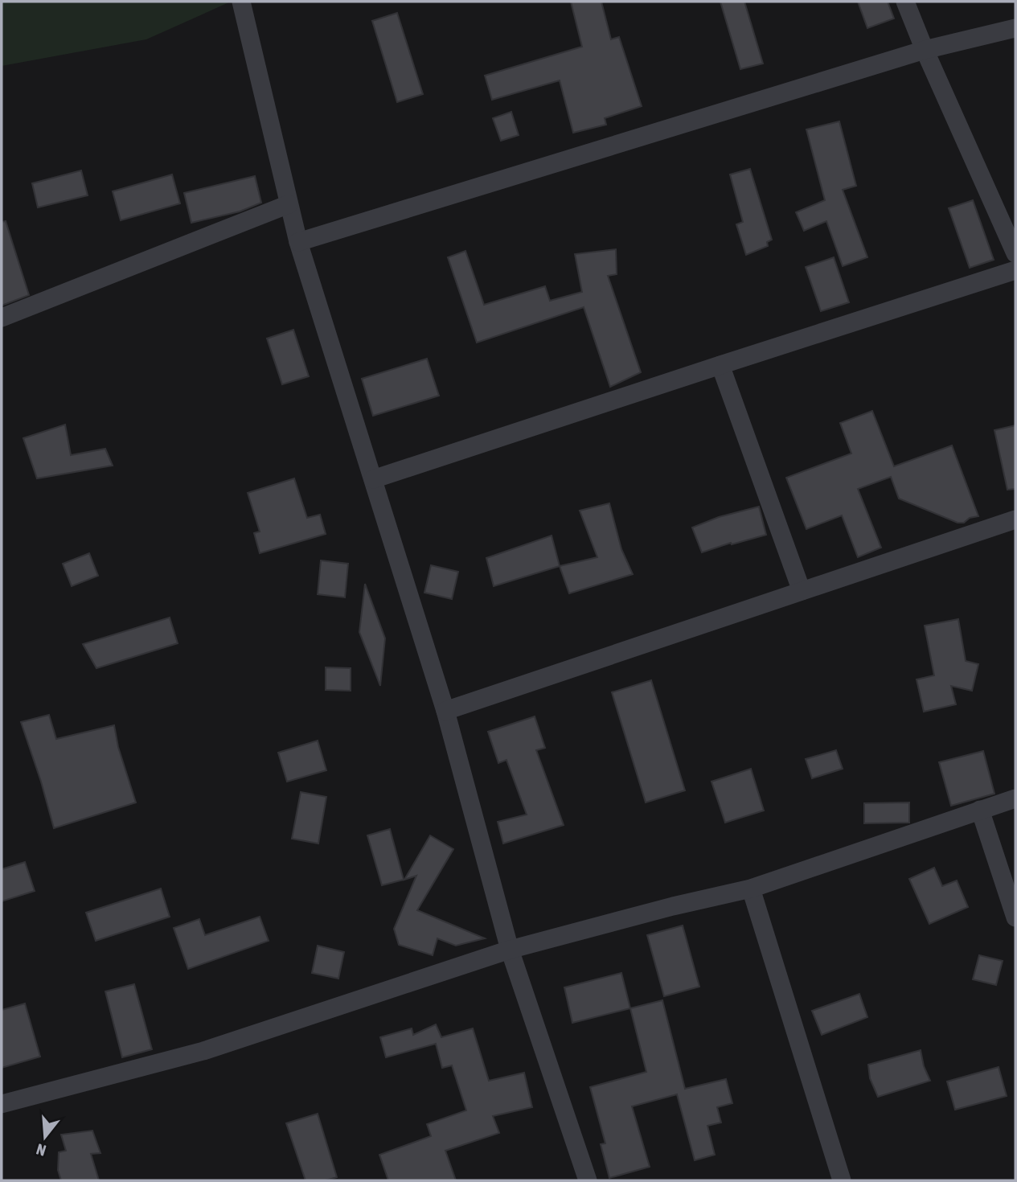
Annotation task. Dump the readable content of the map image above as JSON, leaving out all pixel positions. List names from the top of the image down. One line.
{"north":"bottom"}
